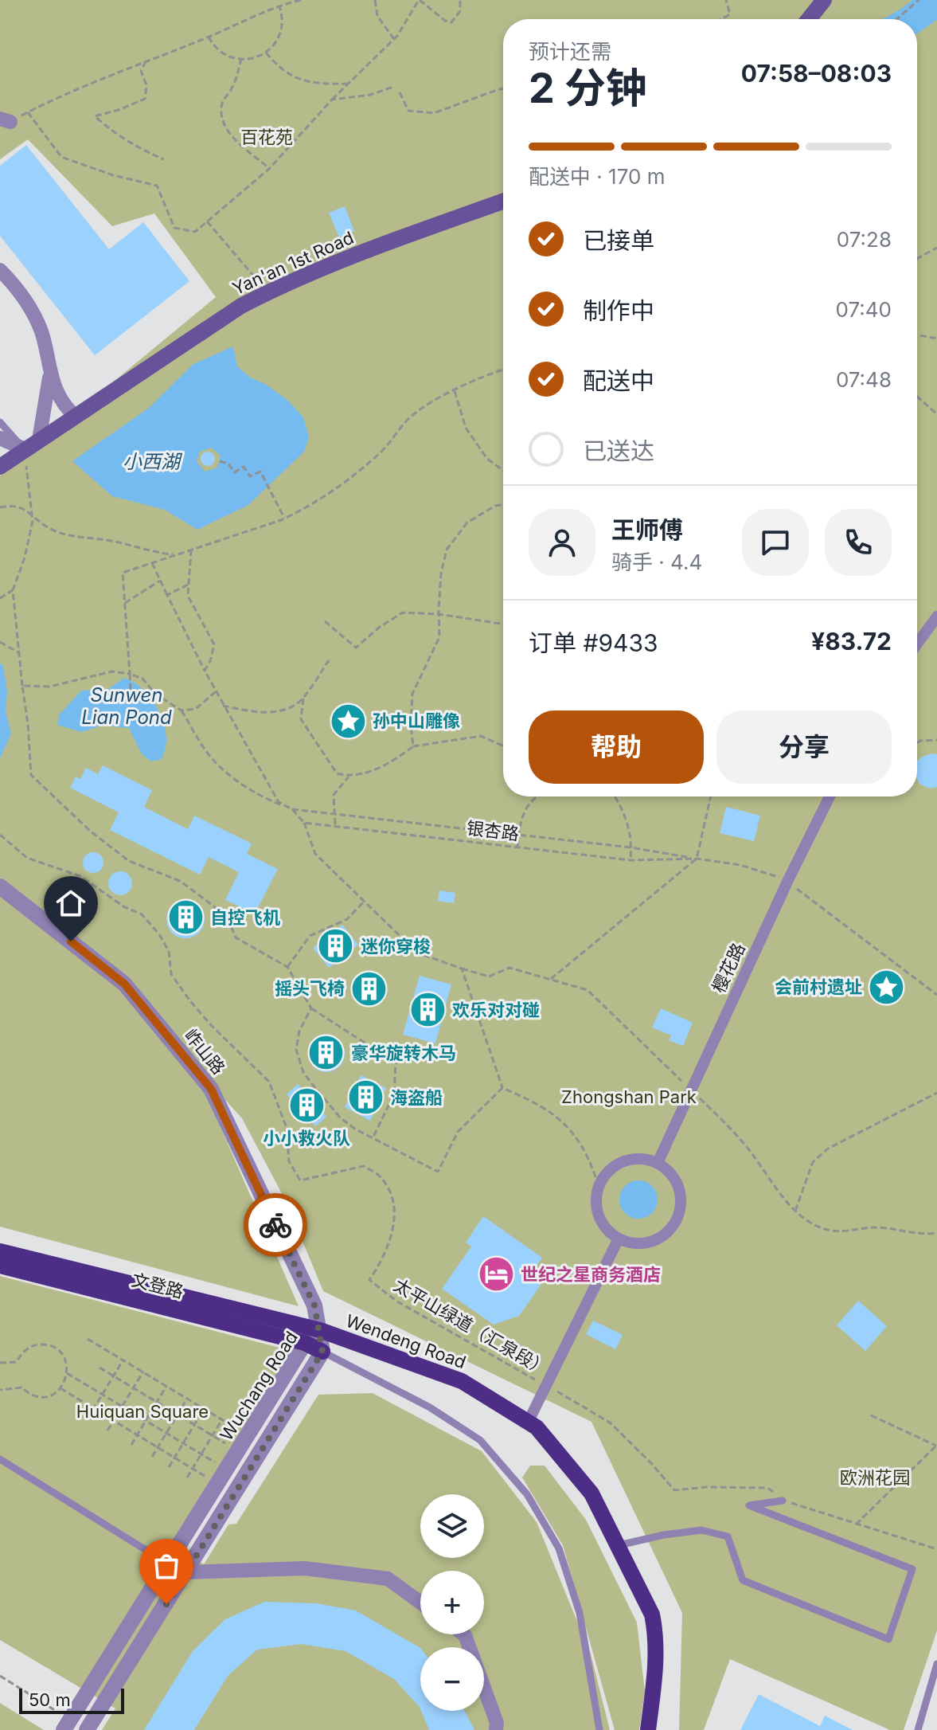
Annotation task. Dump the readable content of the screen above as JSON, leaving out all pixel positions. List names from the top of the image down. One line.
{"streets":{"main road":["Yan'an 1st Road","文登路","Wendeng Road"],"street":["樱花路","岞山路","Wuchang Road"],"path":["银杏路","太平山绿道（汇泉段）"]},"crossings":[["银杏路","樱花路"],["岞山路","Wendeng Road"],["岞山路","Wuchang Road"],["文登路","Wuchang Road"],["Wendeng Road","Wuchang Road"]],"water":["小西湖","Sunwen Lian Pond"],"parks":["百花苑","Zhongshan Park","Huiquan Square","欧洲花园"],"places":{"place":["孙中山雕像","会前村遗址"],"building":["自控飞机","迷你穿梭","摇头飞椅","欢乐对对碰","豪华旋转木马","海盗船","小小救火队"],"hotel":["世纪之星商务酒店"]},"scale_bar":"50 m","page":{"heading":["2 分钟","预计还需","07:58–08:03"],"panel":["王师傅","骑手 · 4.4","订单 #9433","¥83.72"],"bar":"配送中 · 170 m","list":[["已接单","07:28"],["制作中","07:40"],["配送中","07:48"],"已送达"],"buttons":["帮助","分享"],"map_buttons":["+","−"],"scale":"50 m"}}
